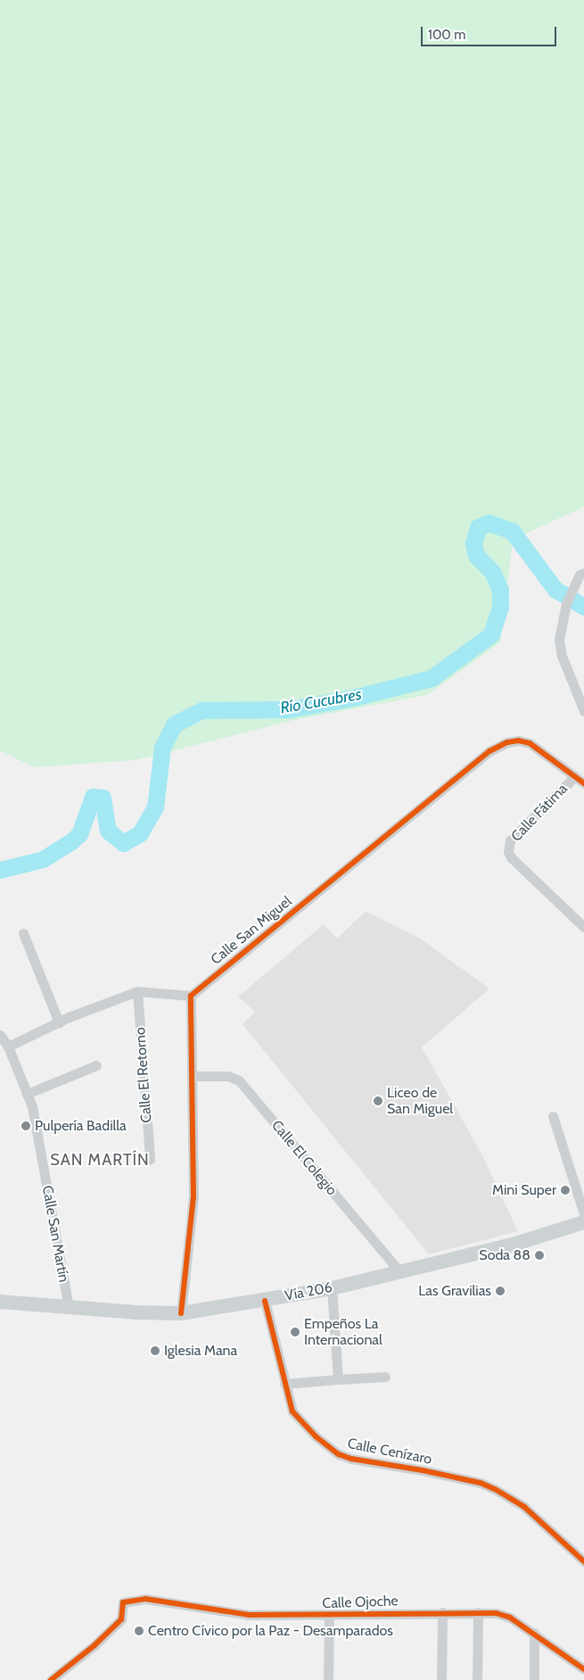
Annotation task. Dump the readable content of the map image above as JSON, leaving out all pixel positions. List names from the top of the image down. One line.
{"streets":{"main road":["Vía 206"],"street":["Calle Fátima","Calle San Miguel","Calle El Retorno","Calle El Colegio","Calle San Martín","Calle Cenízaro","Calle Ojoche"]},"crossings":[["Calle Fátima","Calle San Miguel"],["Calle El Colegio","Vía 206"],["Calle San Martín","Vía 206"],["Vía 206","Calle Cenízaro"]],"districts":["SAN MARTÍN"],"water":["Río Cucubres"],"places":["Liceo de San Miguel","Pulpería Badilla","Mini Super","Soda 88","Las Gravilias","Empeños La Internacional","Iglesia Mana","Centro Cívico por la Paz - Desamparados"],"scale_bar":"100 m"}
